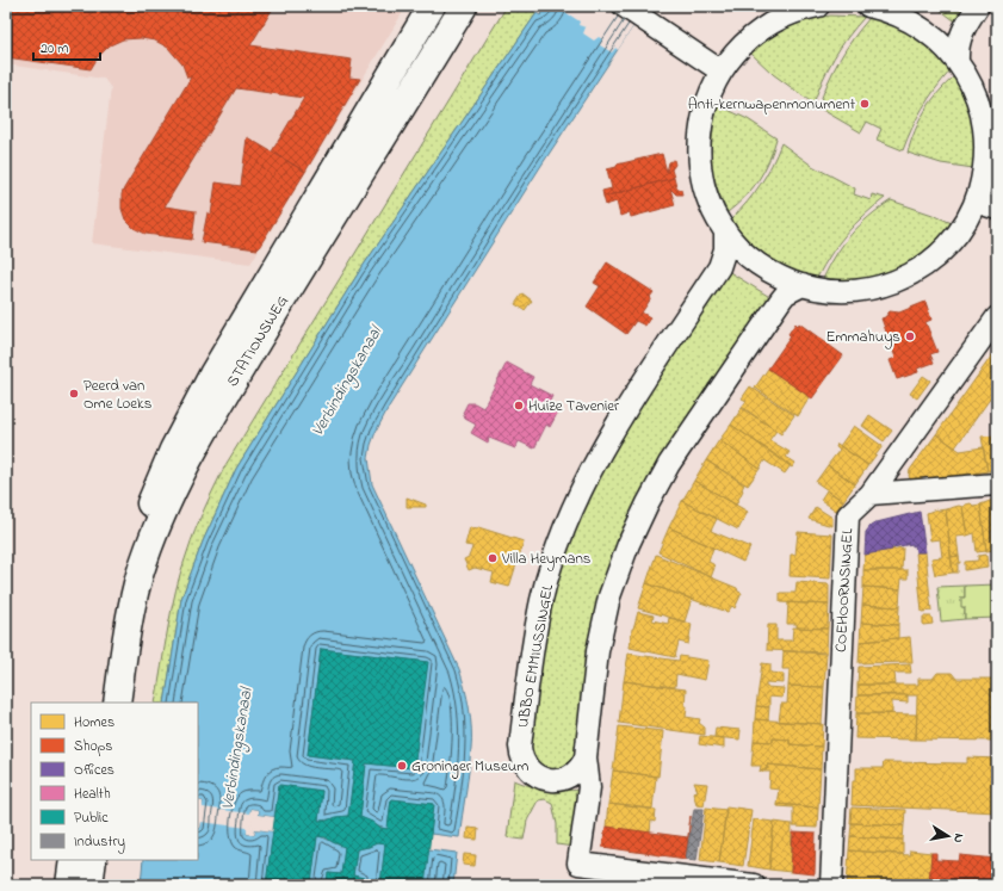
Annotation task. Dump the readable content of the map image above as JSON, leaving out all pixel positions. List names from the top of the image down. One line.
{"streets":{"main road":["STATIONSWEG"],"street":["COEHOORNSINGEL","UBBO EMMIUSSINGEL"]},"water":["Verbindingskanaal"],"places":["Anti-kernwapenmonument","Emmahuys","Peerd van Ome Loeks","Huize Tavenier","Villa Heymans","Groninger Museum"],"legend":["Homes","Shops","Offices","Health","Public","Industry"],"scale_bar":"20 m","north":"right"}
